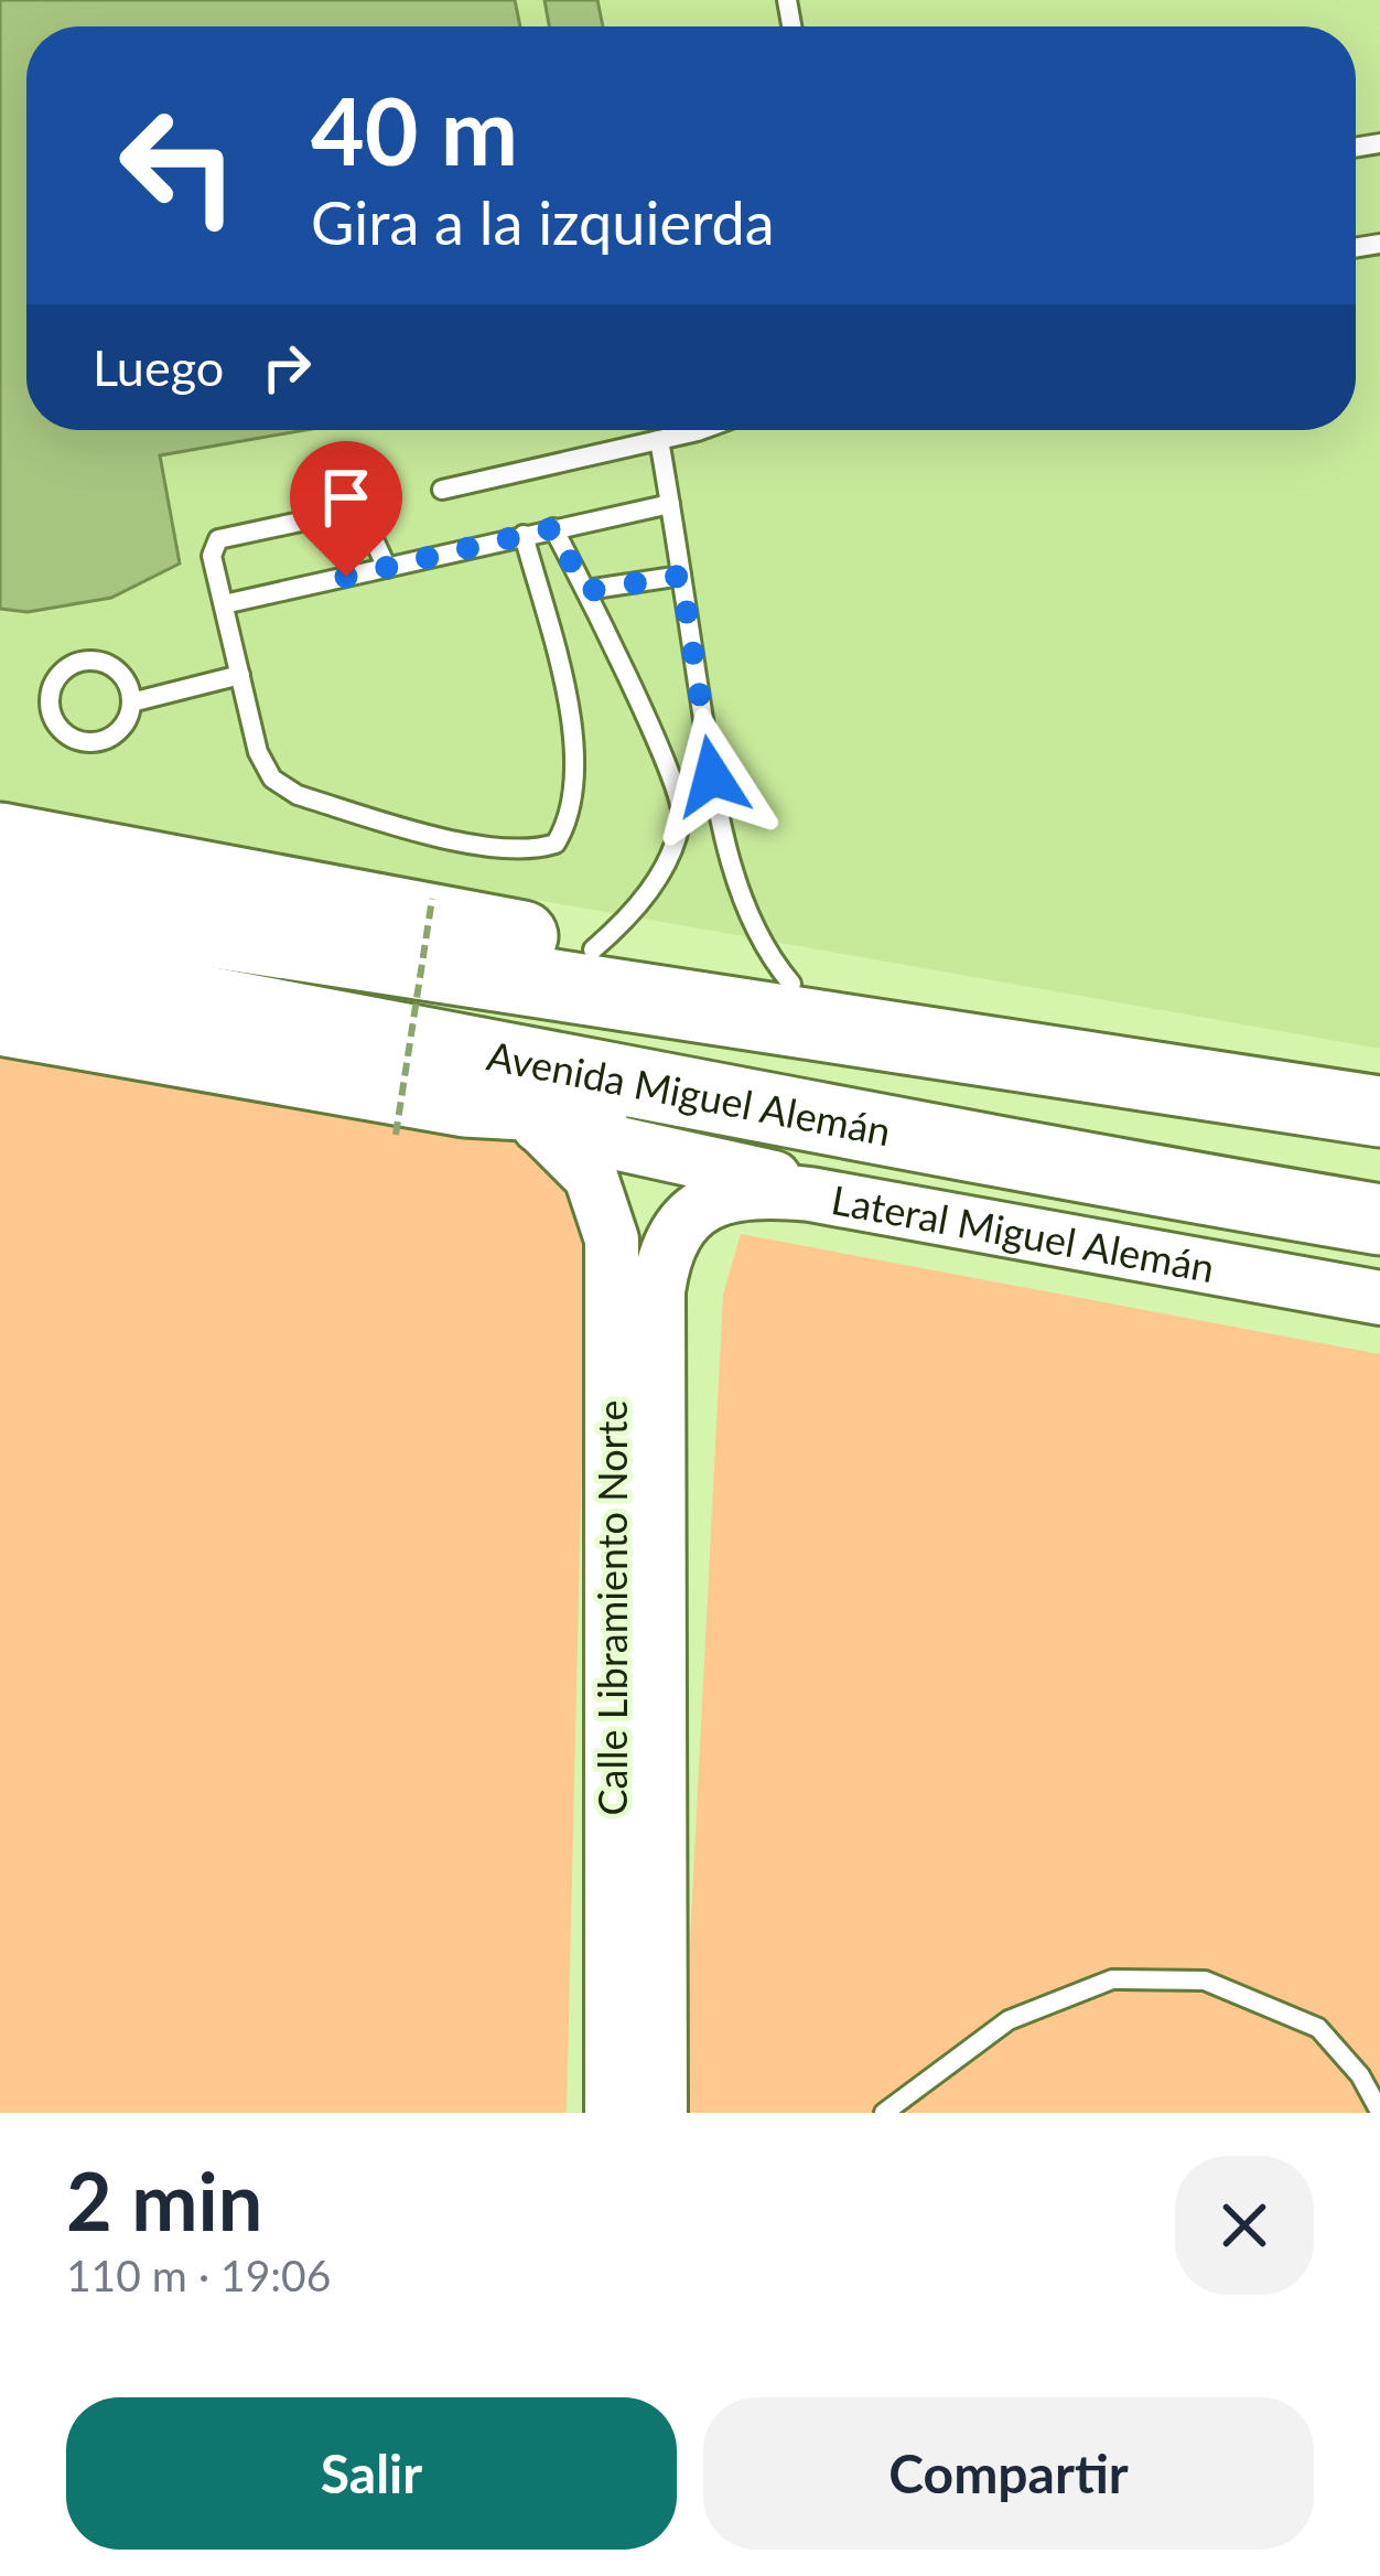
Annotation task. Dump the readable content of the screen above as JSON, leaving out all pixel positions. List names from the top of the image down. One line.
{"streets":{"highway":["Avenida Miguel Alemán"],"street":["Lateral Miguel Alemán","Calle Libramiento Norte"]},"crossings":[["Lateral Miguel Alemán","Calle Libramiento Norte"]],"page":{"turn":["40 m","Gira a la izquierda"],"then":"Luego","heading":["2 min","110 m · 19:06"],"buttons":["Salir","Compartir"]}}
